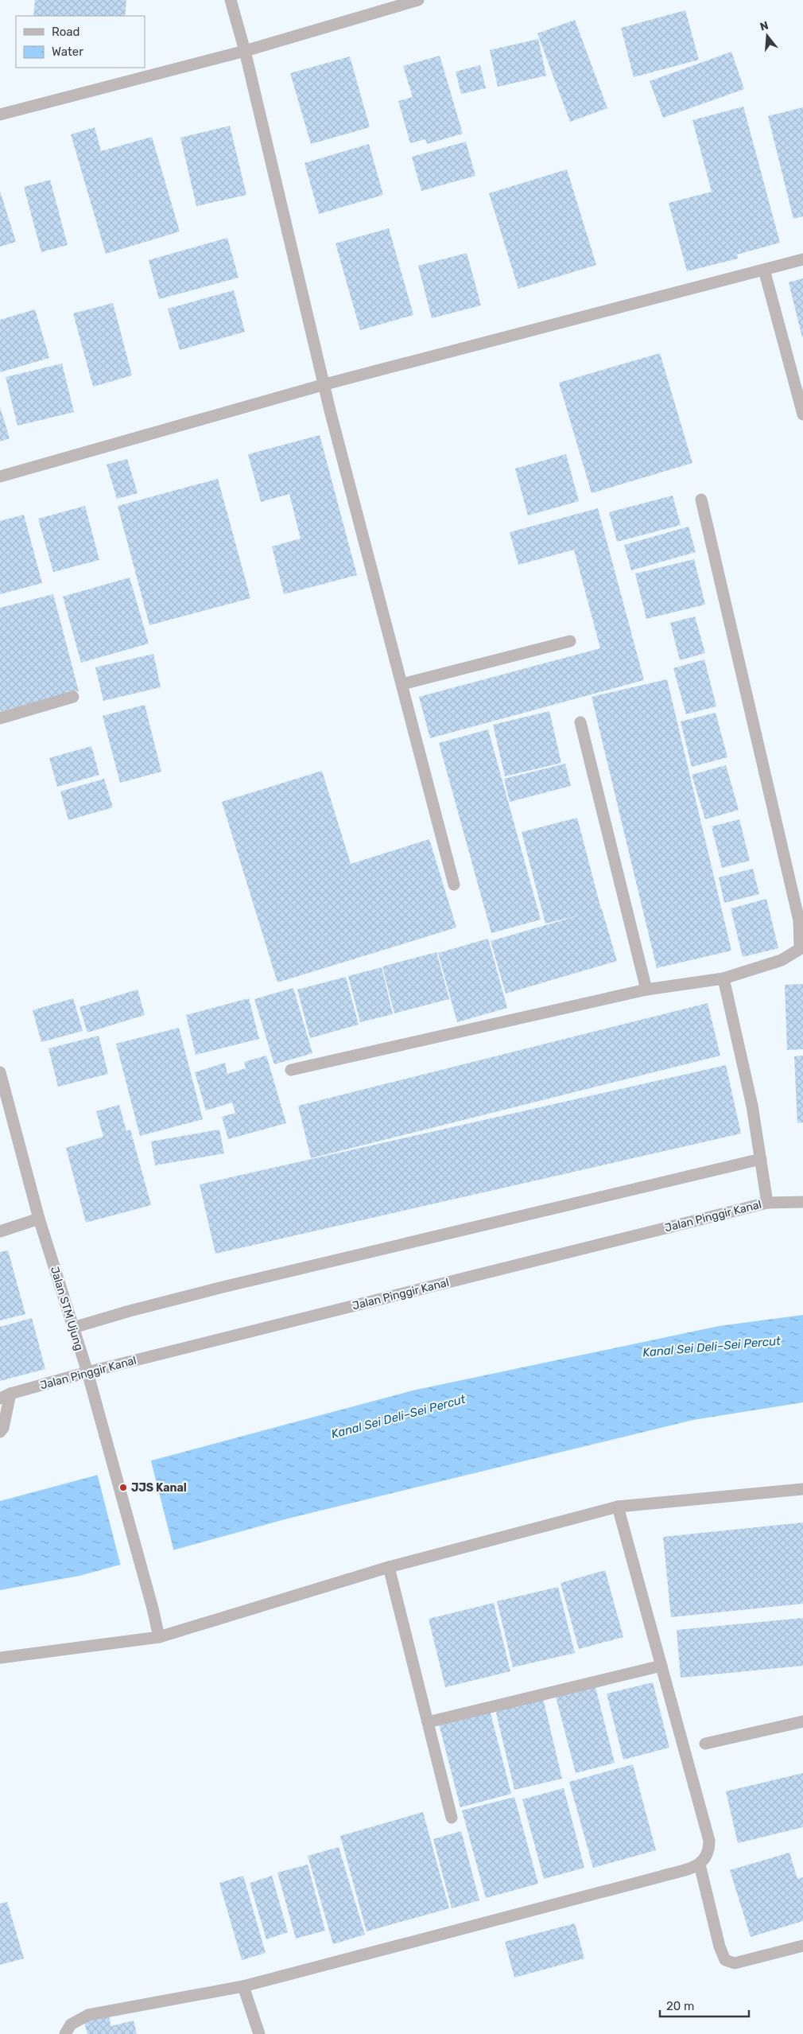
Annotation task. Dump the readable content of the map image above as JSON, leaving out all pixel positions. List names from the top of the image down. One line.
{"streets":{"street":["Jalan Pinggir Kanal","Jalan STM Ujung"]},"crossings":[["Jalan Pinggir Kanal","Jalan STM Ujung"]],"water":["Kanal Sei Deli–Sei Percut"],"places":["JJS Kanal"],"legend":["Road","Water"],"scale_bar":"20 m","north":"top"}
